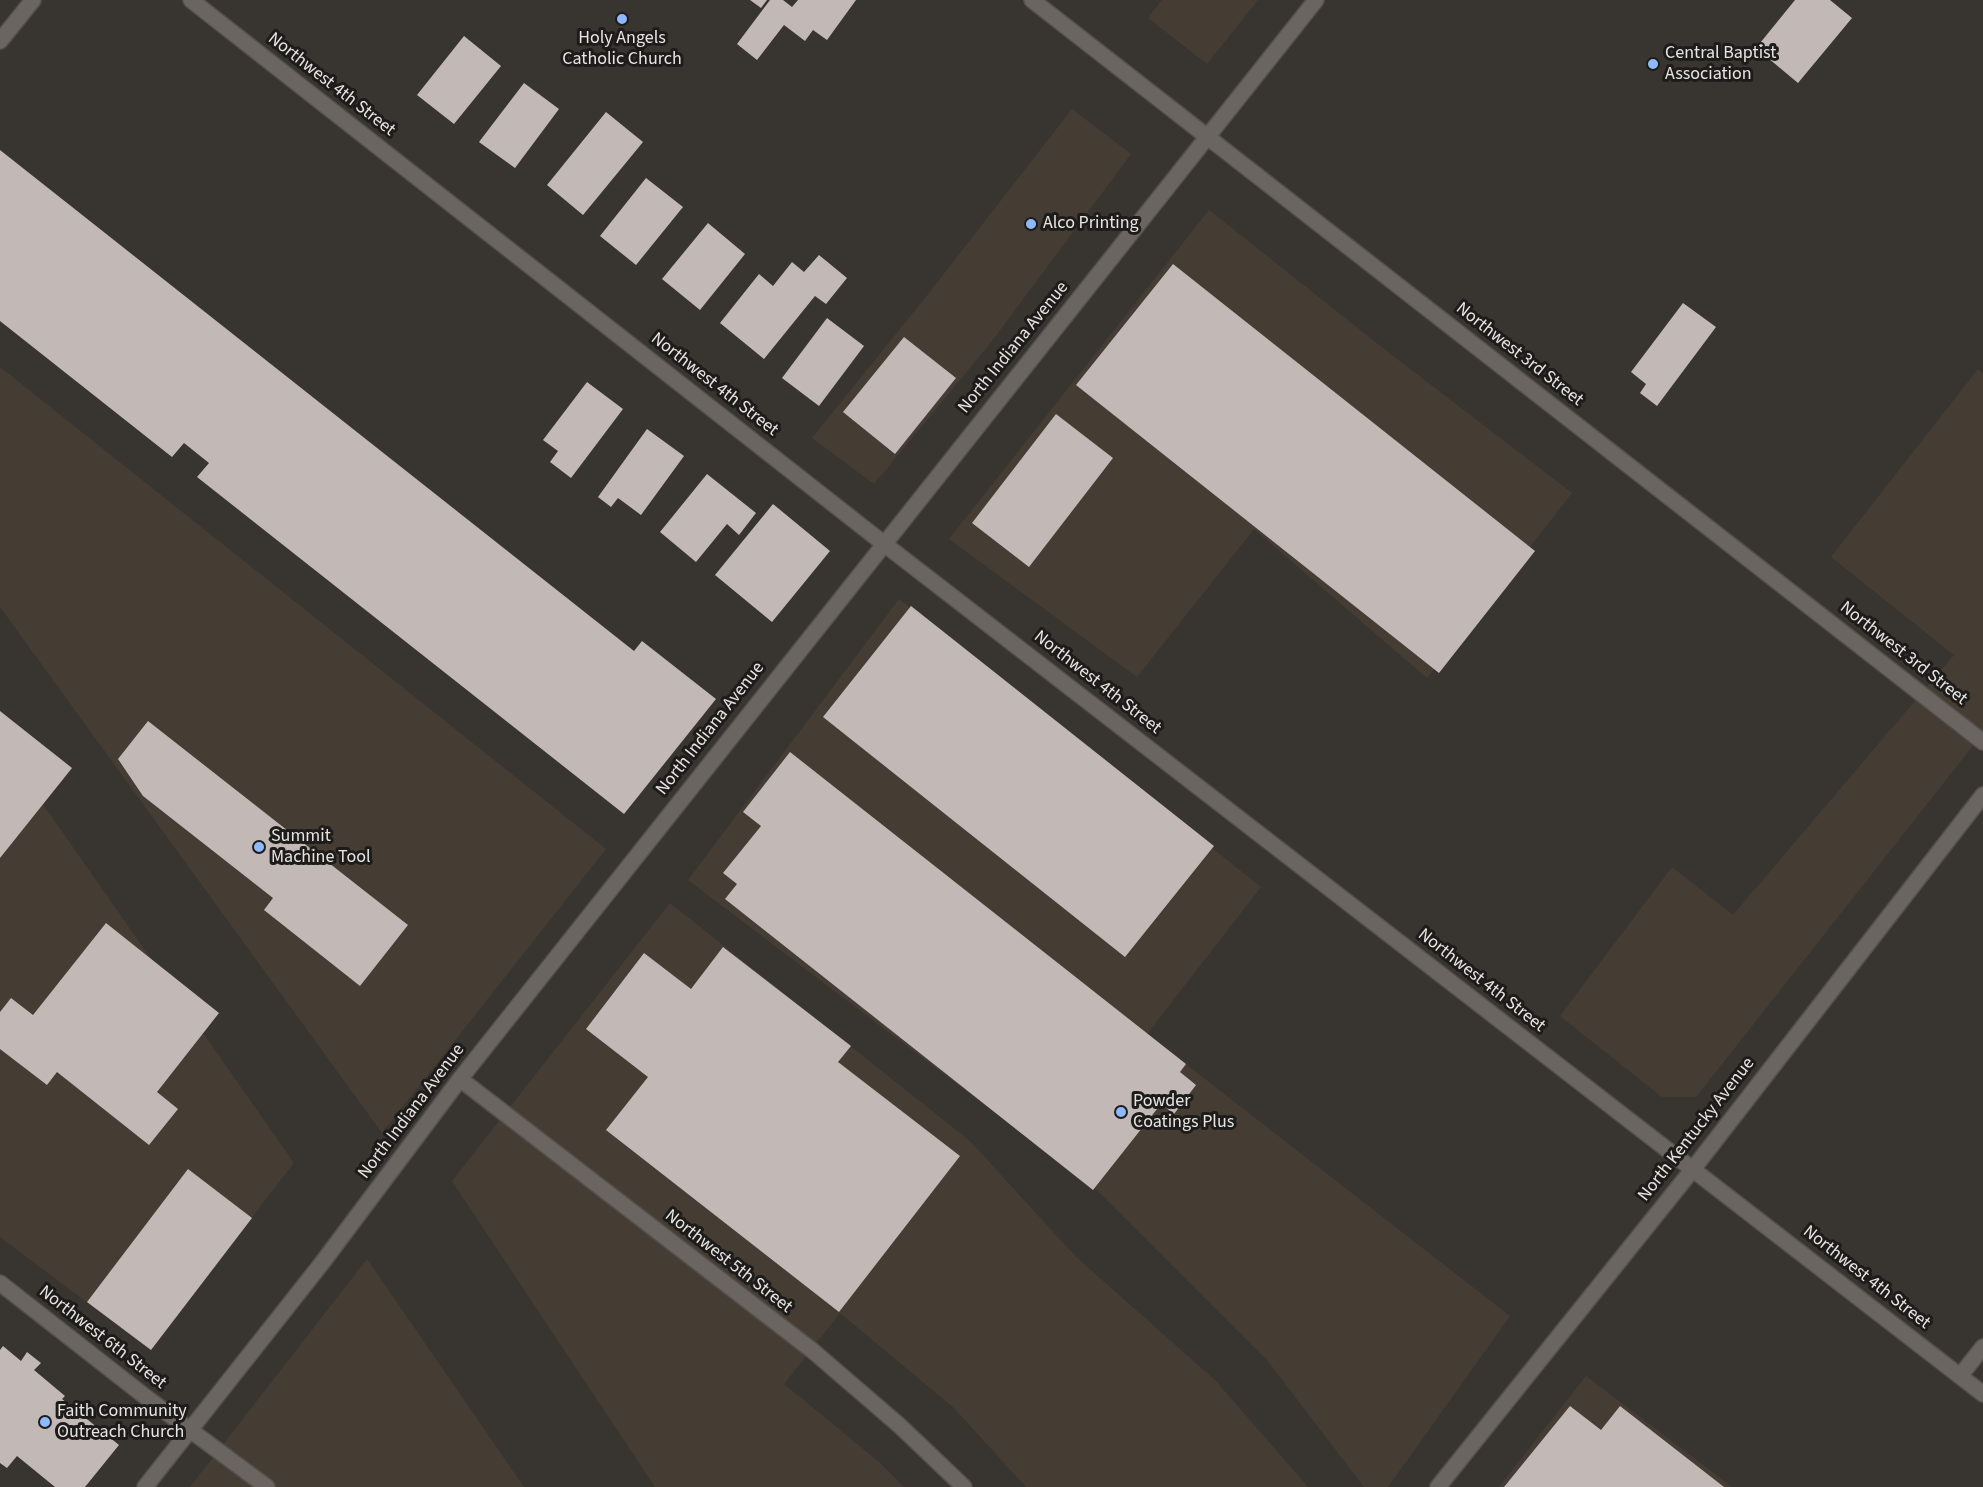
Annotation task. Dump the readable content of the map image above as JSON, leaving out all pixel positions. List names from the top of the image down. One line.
{"streets":{"street":["Northwest 4th Street","North Indiana Avenue","Northwest 3rd Street","North Kentucky Avenue","Northwest 5th Street","Northwest 6th Street"]},"crossings":[["Northwest 4th Street","North Indiana Avenue"],["Northwest 4th Street","North Kentucky Avenue"],["North Indiana Avenue","Northwest 3rd Street"],["North Indiana Avenue","Northwest 5th Street"],["North Indiana Avenue","Northwest 6th Street"]],"places":["Holy Angels Catholic Church","Central Baptist Association","Alco Printing","Summit Machine Tool","Powder Coatings Plus","Faith Community Outreach Church"]}
